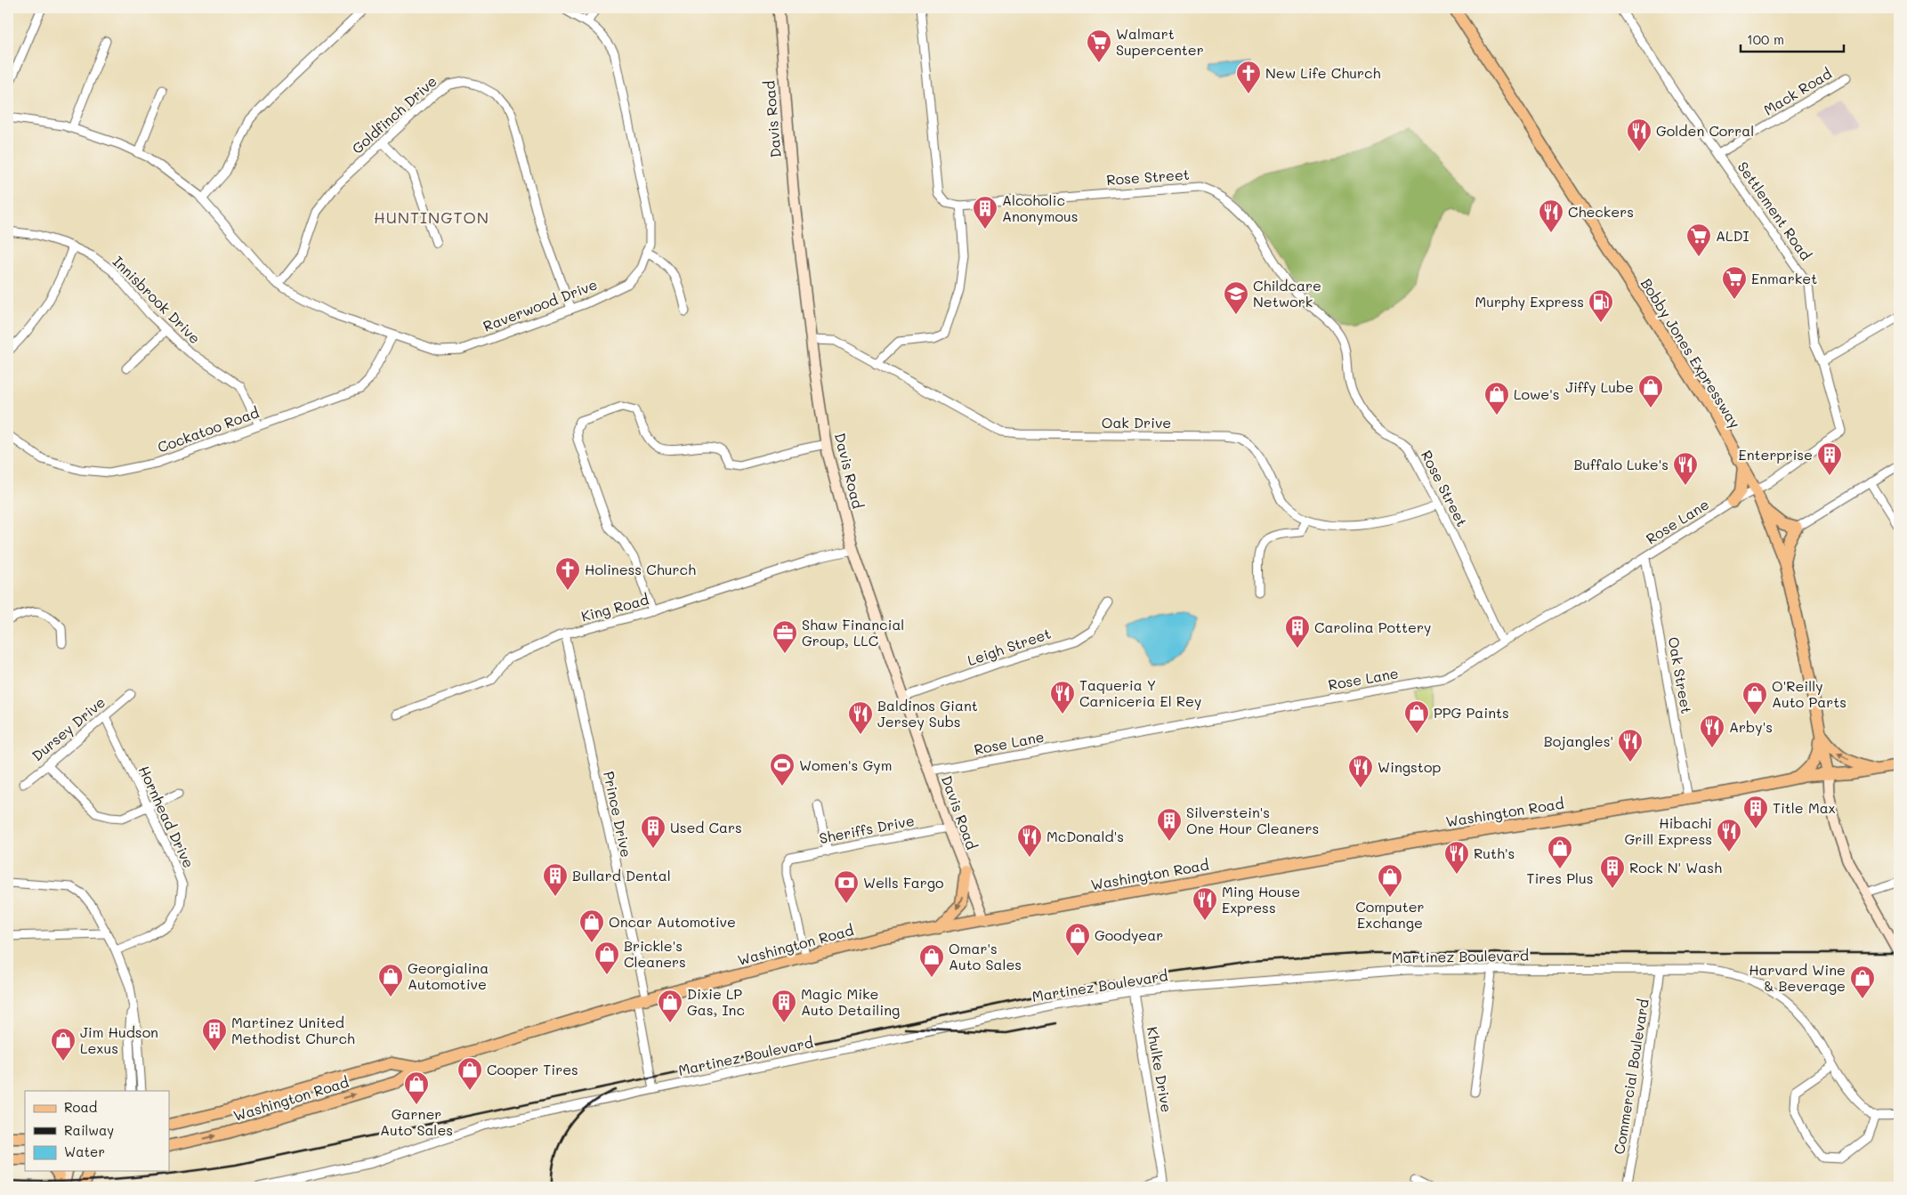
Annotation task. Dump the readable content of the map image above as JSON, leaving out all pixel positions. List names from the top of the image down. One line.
{"streets":{"main road":["Davis Road","Bobby Jones Expressway","Washington Road"],"street":["Mack Road","Goldfinch Drive","Rose Street","Settlement Road","Innisbrook Drive","Raverwood Drive","Oak Drive","Cockatoo Road","Rose Lane","King Road","Leigh Street","Oak Street","Dursey Drive","Prince Drive","Hornhead Drive","Sheriffs Drive","Martinez Boulevard","Khulke Drive","Commercial Boulevard"]},"crossings":[["Mack Road","Settlement Road"],["Goldfinch Drive","Raverwood Drive"],["Davis Road","Oak Drive"],["Davis Road","Rose Lane"],["Davis Road","King Road"],["Davis Road","Leigh Street"],["Davis Road","Washington Road"],["Davis Road","Sheriffs Drive"],["Rose Street","Oak Drive"],["Rose Street","Rose Lane"],["Settlement Road","Bobby Jones Expressway"],["Settlement Road","Rose Lane"],["Innisbrook Drive","Cockatoo Road"],["Raverwood Drive","Cockatoo Road"],["Bobby Jones Expressway","Rose Lane"],["Bobby Jones Expressway","Washington Road"],["Rose Lane","Oak Street"],["King Road","Prince Drive"],["Oak Street","Washington Road"],["Dursey Drive","Hornhead Drive"],["Washington Road","Prince Drive"],["Washington Road","Sheriffs Drive"],["Prince Drive","Martinez Boulevard"],["Martinez Boulevard","Khulke Drive"],["Martinez Boulevard","Commercial Boulevard"]],"districts":["HUNTINGTON"],"places":{"supermarket":["Walmart Supercenter","ALDI","Enmarket"],"church":["New Life Church","Holiness Church"],"restaurant":["Golden Corral","Checkers","Buffalo Luke's","Taqueria Y Carniceria El Rey","Baldinos Giant Jersey Subs","Arby's","Bojangles'","Wingstop","Hibachi Grill Express","McDonald's","Ruth's","Ming House Express"],"building":["Alcoholic Anonymous","Enterprise","Carolina Pottery","Title Max","Silverstein's One Hour Cleaners","Used Cars","Rock N' Wash","Bullard Dental","Magic Mike Auto Detailing","Martinez United Methodist Church"],"school or university":["Childcare Network"],"fuel station":["Murphy Express"],"shop":["Jiffy Lube","Lowe's","O'Reilly Auto Parts","PPG Paints","Tires Plus","Computer Exchange","Oncar Automotive","Goodyear","Brickle's Cleaners","Omar's Auto Sales","Georgialina Automotive","Harvard Wine & Beverage","Dixie LP Gas, Inc","Jim Hudson Lexus","Cooper Tires","Garner Auto Sales"],"office":["Shaw Financial Group, LLC"],"sports":["Women's Gym"],"bank":["Wells Fargo"]},"legend":["Road","Railway","Water"],"scale_bar":"100 m"}
